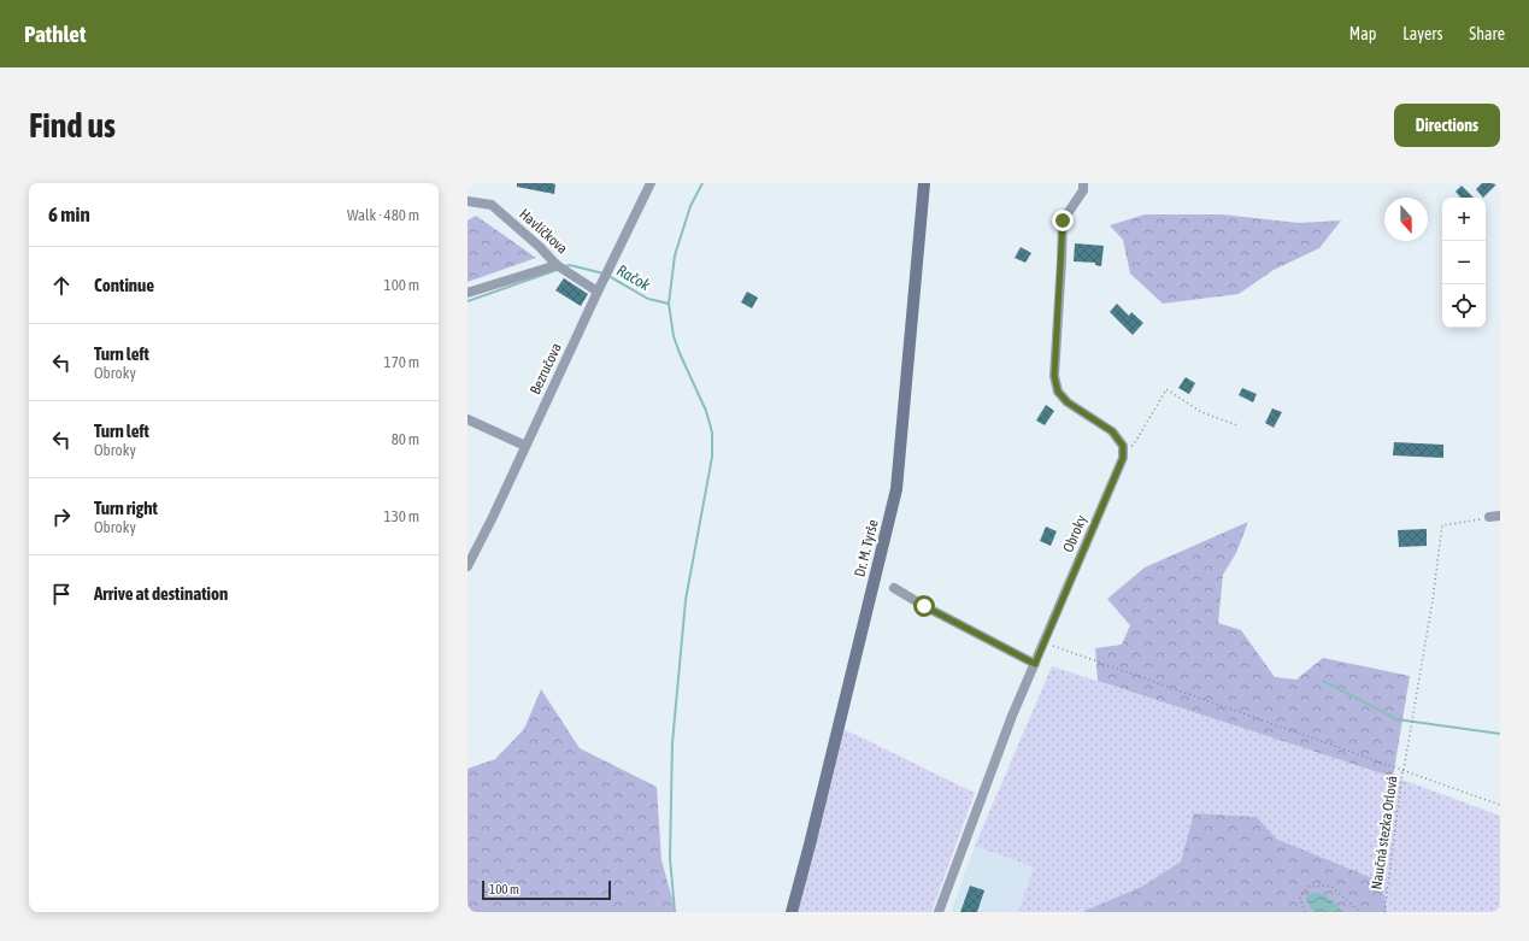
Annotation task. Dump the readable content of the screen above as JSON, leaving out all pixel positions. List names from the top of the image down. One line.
{"streets":{"street":["Havlíčkova","Bezručova","Obroky","Dr. M. Tyrše"],"path":["Naučná stezka Orlová"]},"crossings":[["Havlíčkova","Bezručova"]],"water":["Račok"],"scale_bar":"100 m","north":"bottom","page":{"header":"Pathlet","nav":["Map","Layers","Share"],"buttons":"Directions","title":"Find us","heading":["6 min","Walk · 480 m"],"map_buttons":["+","−"],"list":[["Continue","100 m"],["Turn left","Obroky","170 m"],["Turn left","Obroky","80 m"],["Turn right","Obroky","130 m"],"Arrive at destination"],"scale":"100 m"}}
